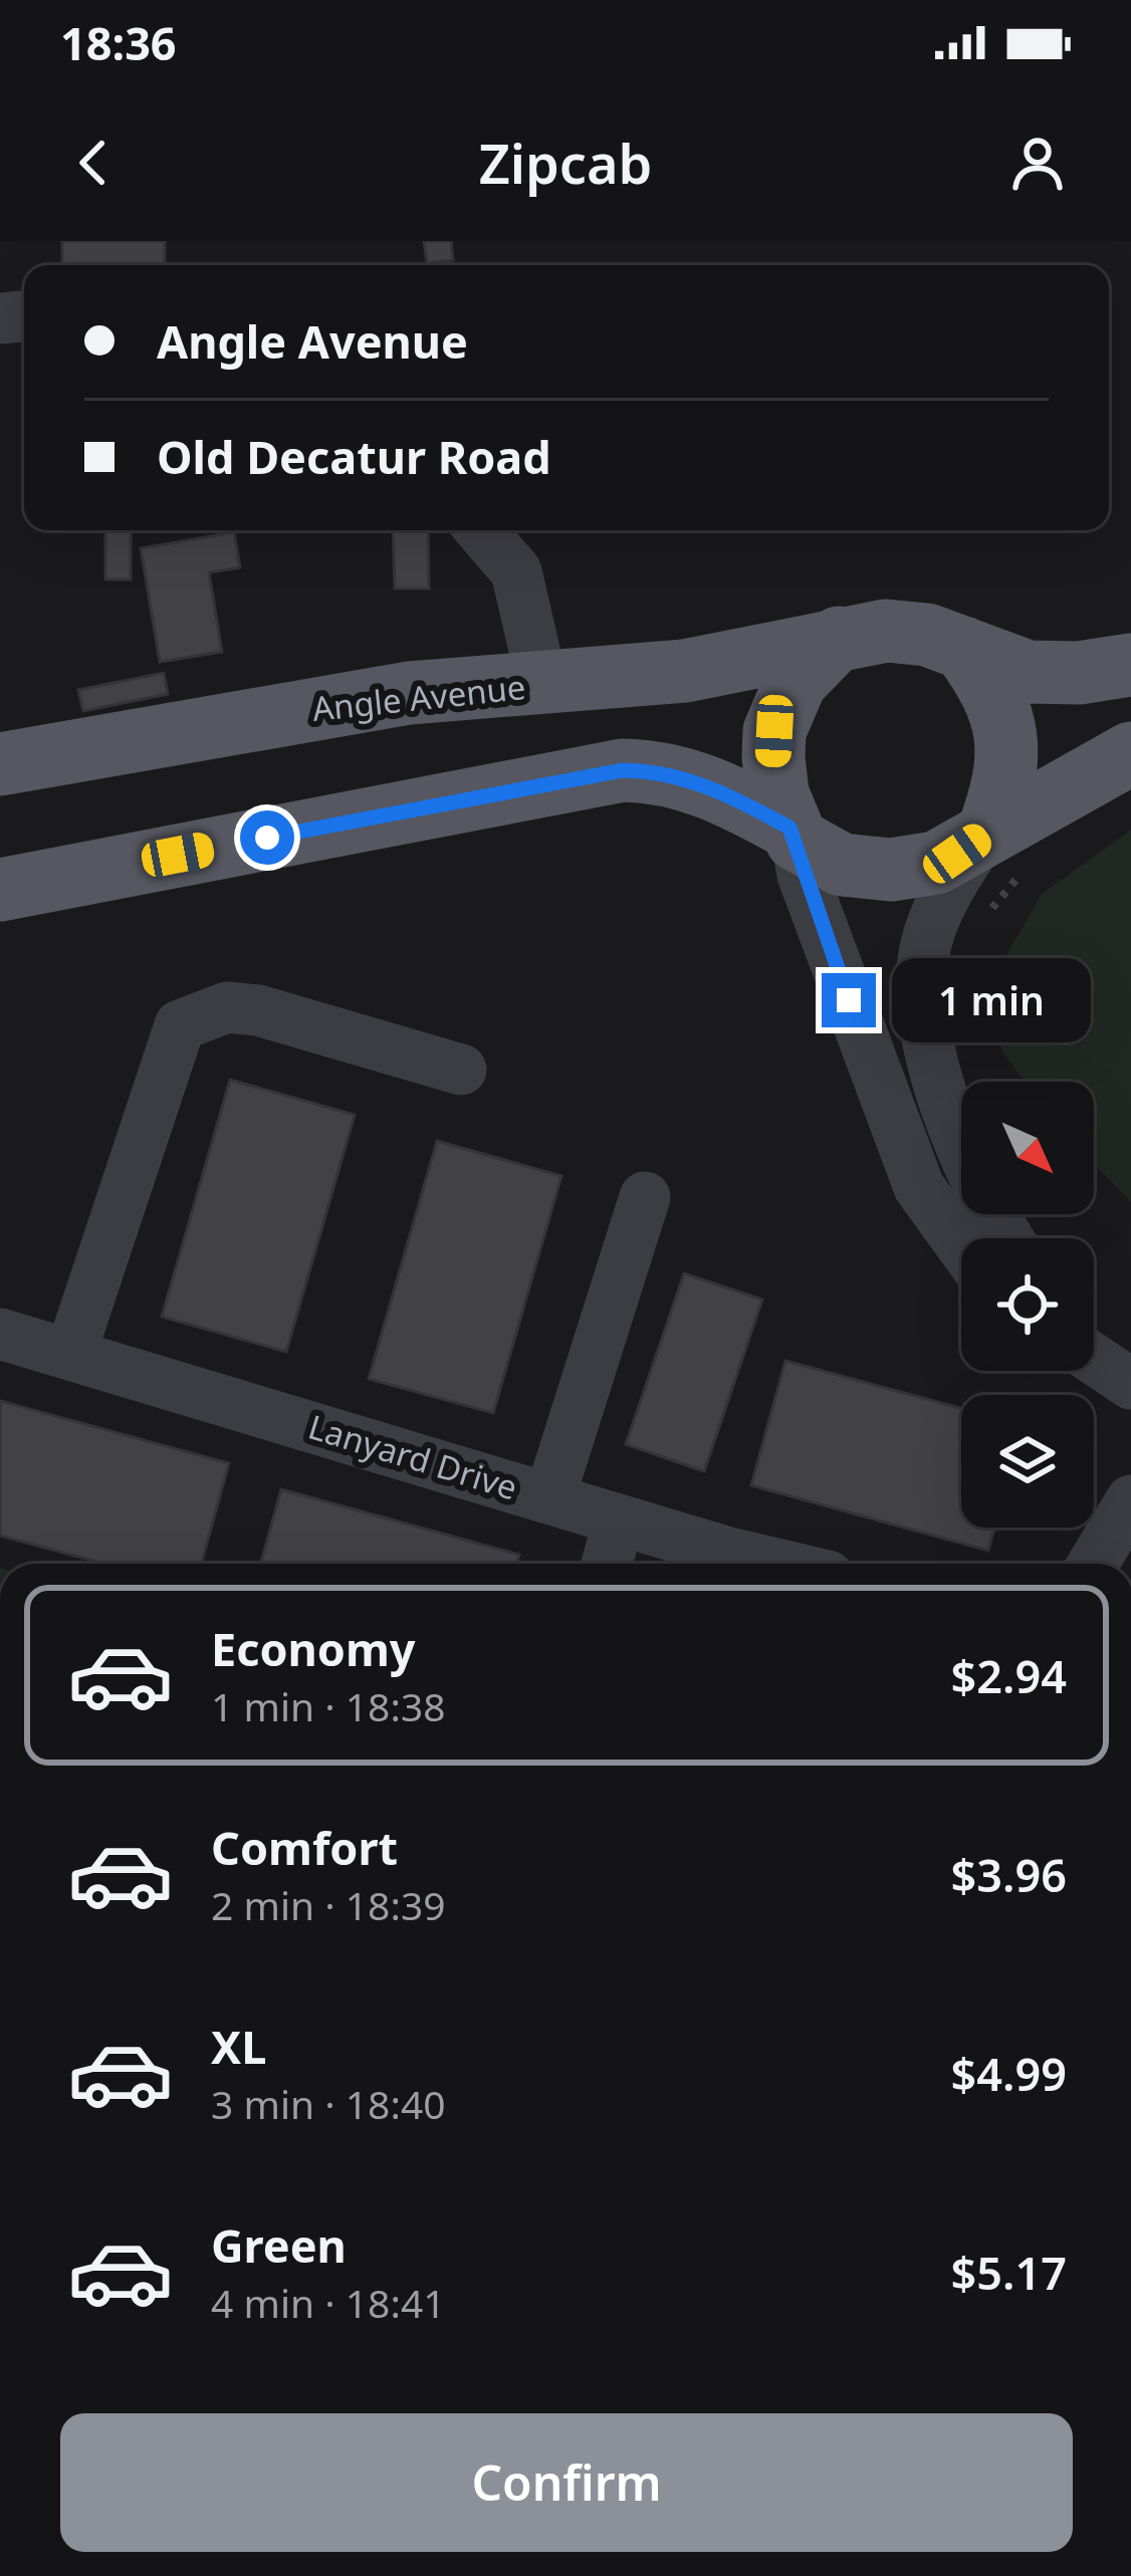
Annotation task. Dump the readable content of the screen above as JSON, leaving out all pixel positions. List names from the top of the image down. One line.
{"streets":{"main road":["Angle Avenue"],"street":["Lanyard Drive"]},"north":"bottom right","page":{"status":"18:36","header":"Zipcab","banner":["Angle Avenue","Old Decatur Road"],"bubble":"1 min","list":[{"name":"Economy","note":"1 min · 18:38","value":"$2.94"},{"name":"Comfort","note":"2 min · 18:39","value":"$3.96"},{"name":"XL","note":"3 min · 18:40","value":"$4.99"},{"name":"Green","note":"4 min · 18:41","value":"$5.17"}],"buttons":"Confirm"}}
